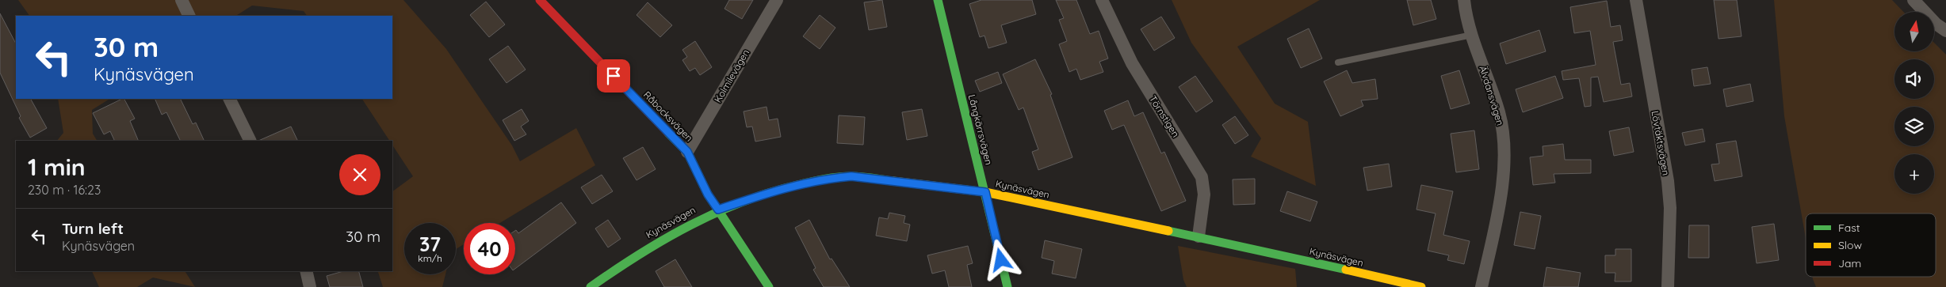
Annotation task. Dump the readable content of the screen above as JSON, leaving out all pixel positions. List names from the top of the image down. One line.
{"streets":{"street":["Kolmilevägen","Älvdansvägen","Råbocksvägen","Törnstigen","Långkärrsvägen","Lövtäktsvägen","Kynäsvägen"]},"crossings":[["Kolmilevägen","Råbocksvägen"],["Råbocksvägen","Kynäsvägen"],["Törnstigen","Kynäsvägen"],["Långkärrsvägen","Kynäsvägen"]],"legend":["Fast","Slow","Jam"],"north":"top","page":{"map_buttons":"+","turn":["30 m","Kynäsvägen"],"heading":["1 min","230 m · 16:23"],"list":[{"name":"Turn left","note":"Kynäsvägen","value":"30 m"}],"speed":"37 km/h","limit":"40"}}
